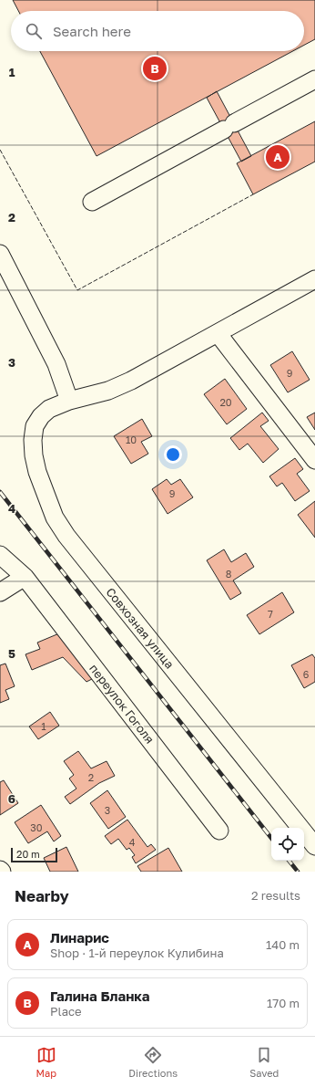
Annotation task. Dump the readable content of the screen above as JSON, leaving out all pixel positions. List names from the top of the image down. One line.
{"streets":{"street":["Совхозная улица","переулок Гоголя"]},"house_numbers":["9","20","10","9","8","7","6","1","2","3","30","4"],"scale_bar":"20 m","page":{"search":"Search here","pins":["B","A"],"scale":"20 m","heading":["Nearby","2 results"],"list":[{"mark":"A","name":"Линарис","note":"Shop · 1-й переулок Кулибина","value":"140 m"},{"mark":"B","name":"Галина Бланка","note":"Place","value":"170 m"}],"nav":["Map","Directions","Saved"]},"grid":{"rows":["1","2","3","4","5","6"]}}
